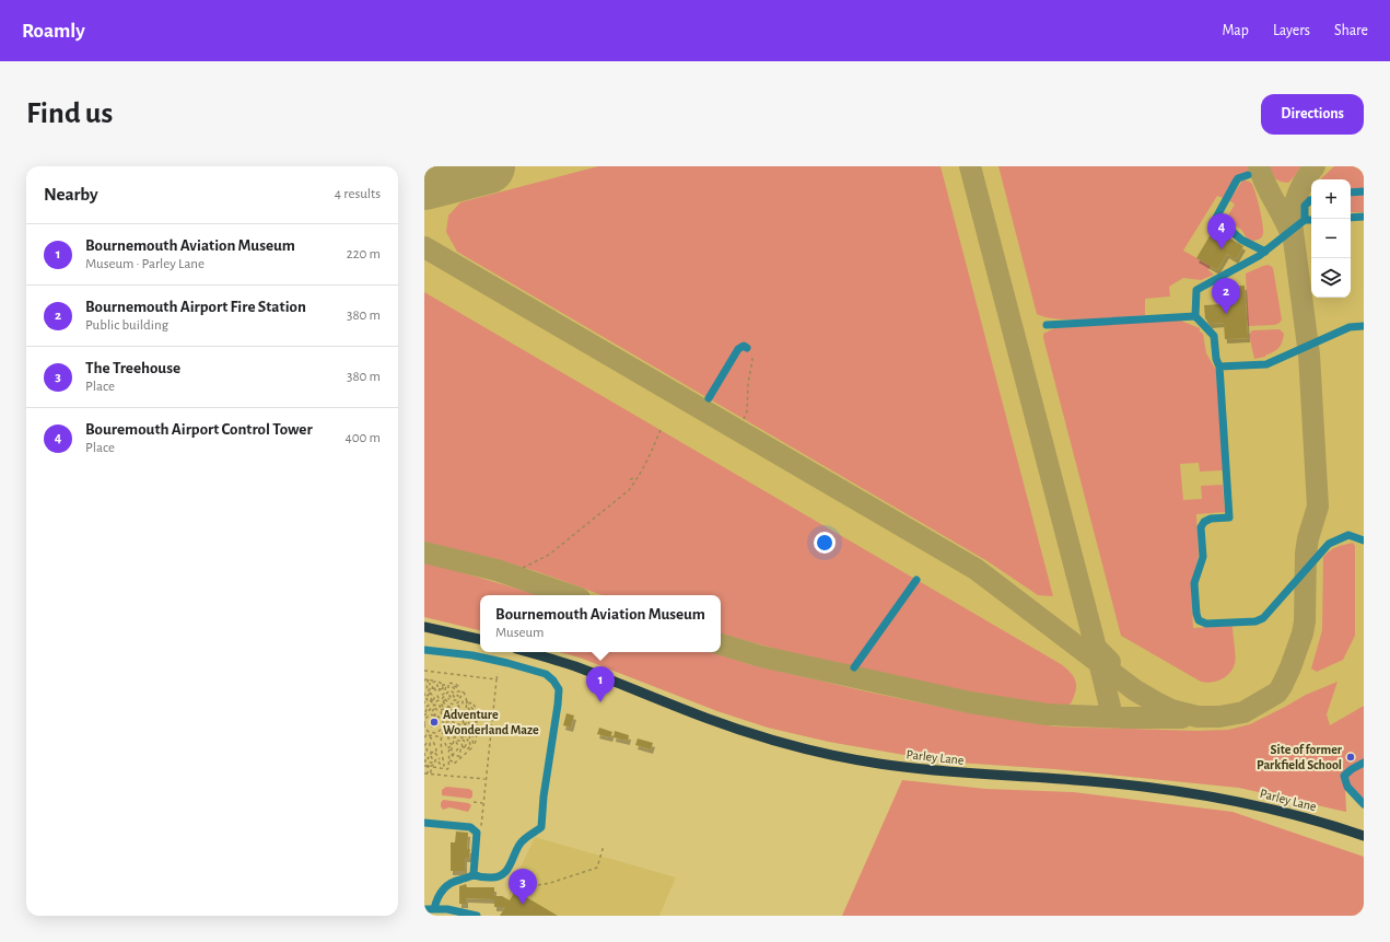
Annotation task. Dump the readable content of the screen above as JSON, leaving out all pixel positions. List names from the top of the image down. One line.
{"streets":{"main road":["Parley Lane"]},"places":["Adventure Wonderland Maze","Site of former Parkfield School"],"page":{"header":"Roamly","nav":["Map","Layers","Share"],"buttons":"Directions","title":"Find us","heading":["Nearby","4 results"],"map_buttons":["+","−"],"pins":["4","2","1","3"],"list":[{"mark":"1","name":"Bournemouth Aviation Museum","note":"Museum · Parley Lane","value":"220 m"},{"mark":"2","name":"Bournemouth Airport Fire Station","note":"Public building","value":"380 m"},{"mark":"3","name":"The Treehouse","note":"Place","value":"380 m"},{"mark":"4","name":"Bouremouth Airport Control Tower","note":"Place","value":"400 m"}],"popup":["Bournemouth Aviation Museum","Museum"]}}
